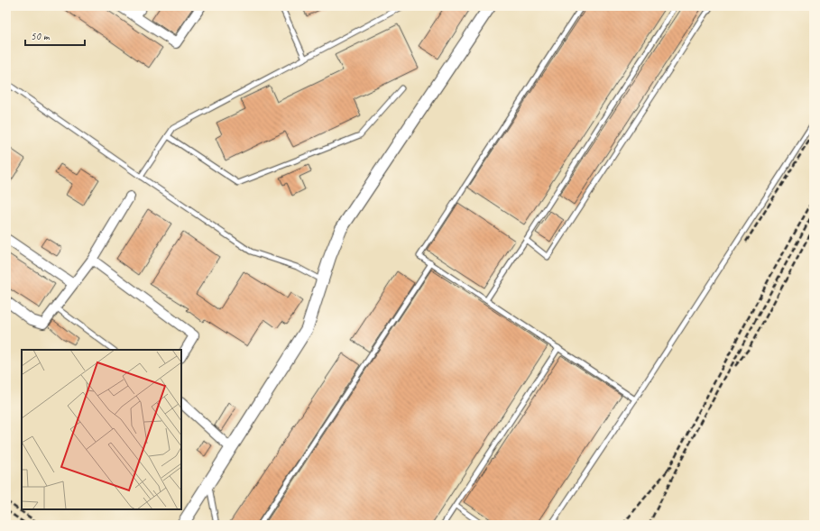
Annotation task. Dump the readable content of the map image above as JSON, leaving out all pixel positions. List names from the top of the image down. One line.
{"scale_bar":"50 m"}
